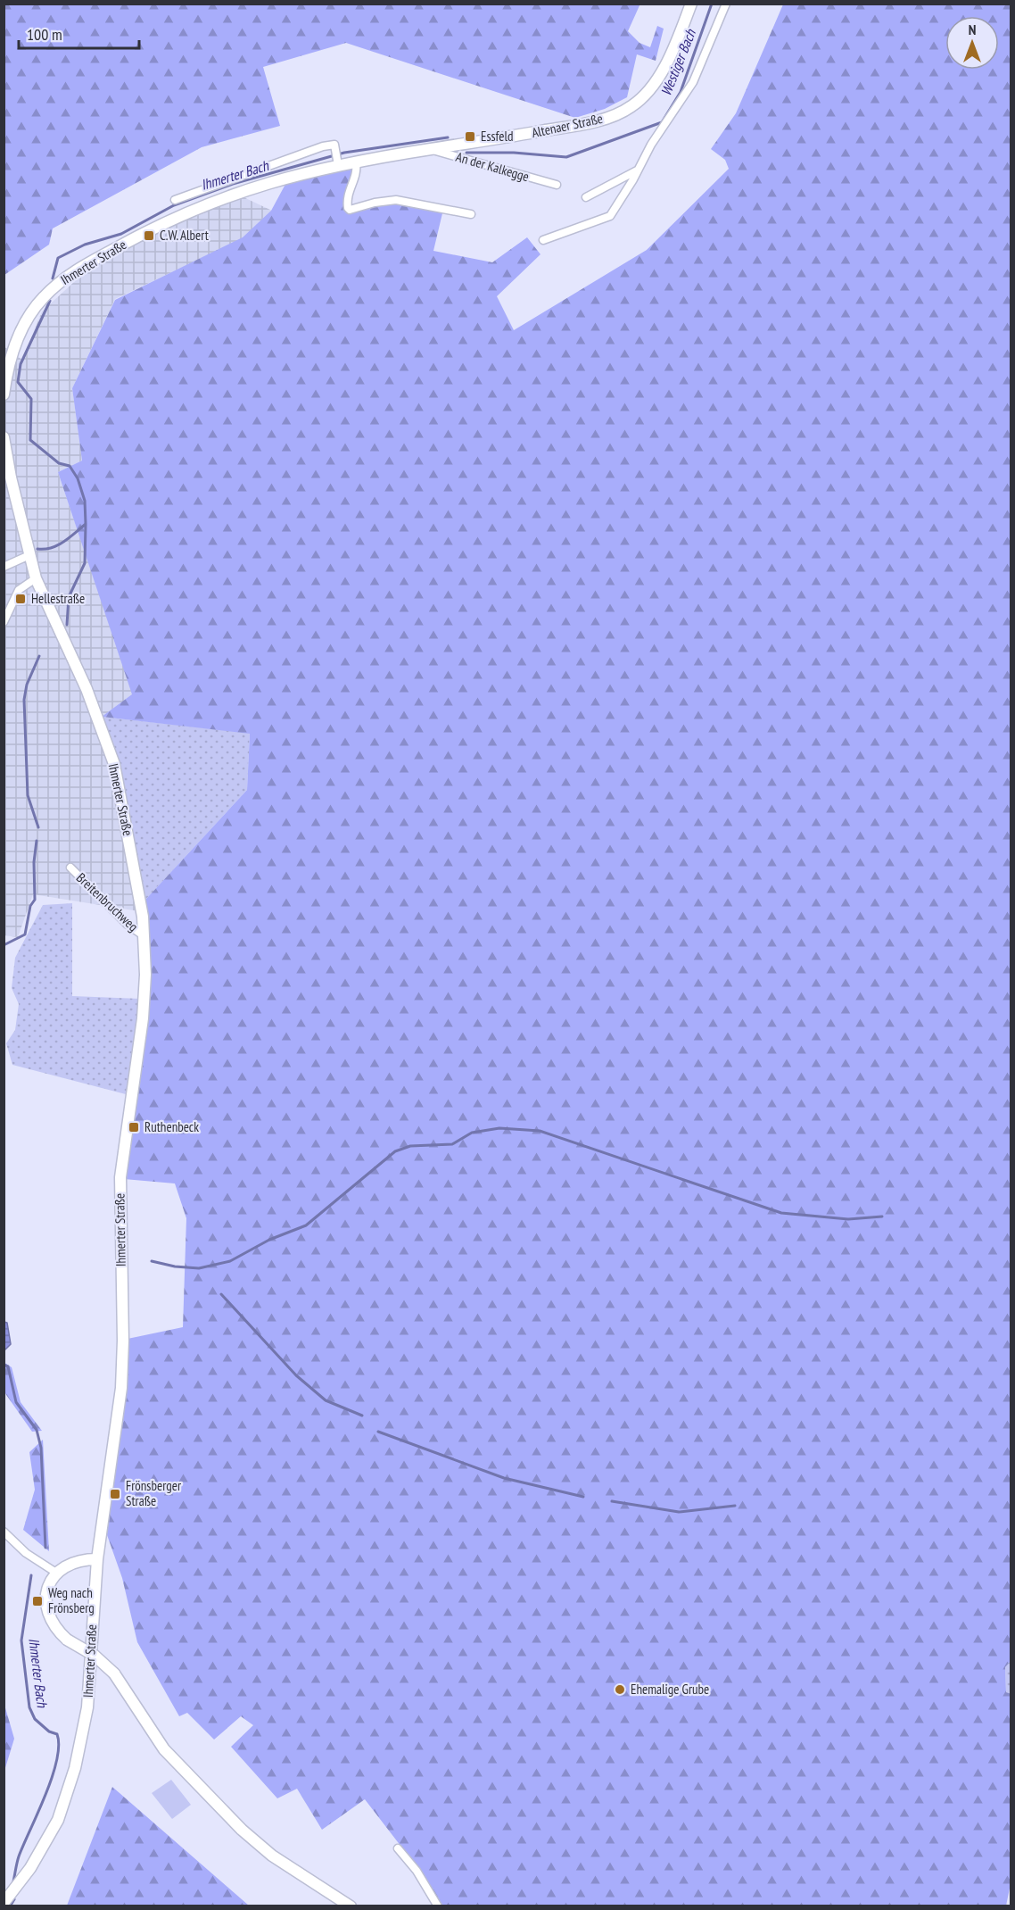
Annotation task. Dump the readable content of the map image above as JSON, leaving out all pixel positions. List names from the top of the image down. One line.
{"streets":{"main road":["Altenaer Straße","Ihmerter Straße"],"street":["An der Kalkegge","Breitenbruchweg"]},"crossings":[["Altenaer Straße","Ihmerter Straße"],["An der Kalkegge","Ihmerter Straße"],["Ihmerter Straße","Breitenbruchweg"]],"water":["Westiger Bach","Ihmerter Bach"],"places":{"transit":["Essfeld","C.W. Albert","Hellestraße","Ruthenbeck","Frönsberger Straße","Weg nach Frönsberg"],"other":["Ehemalige Grube"]},"scale_bar":"100 m","north":"top"}
